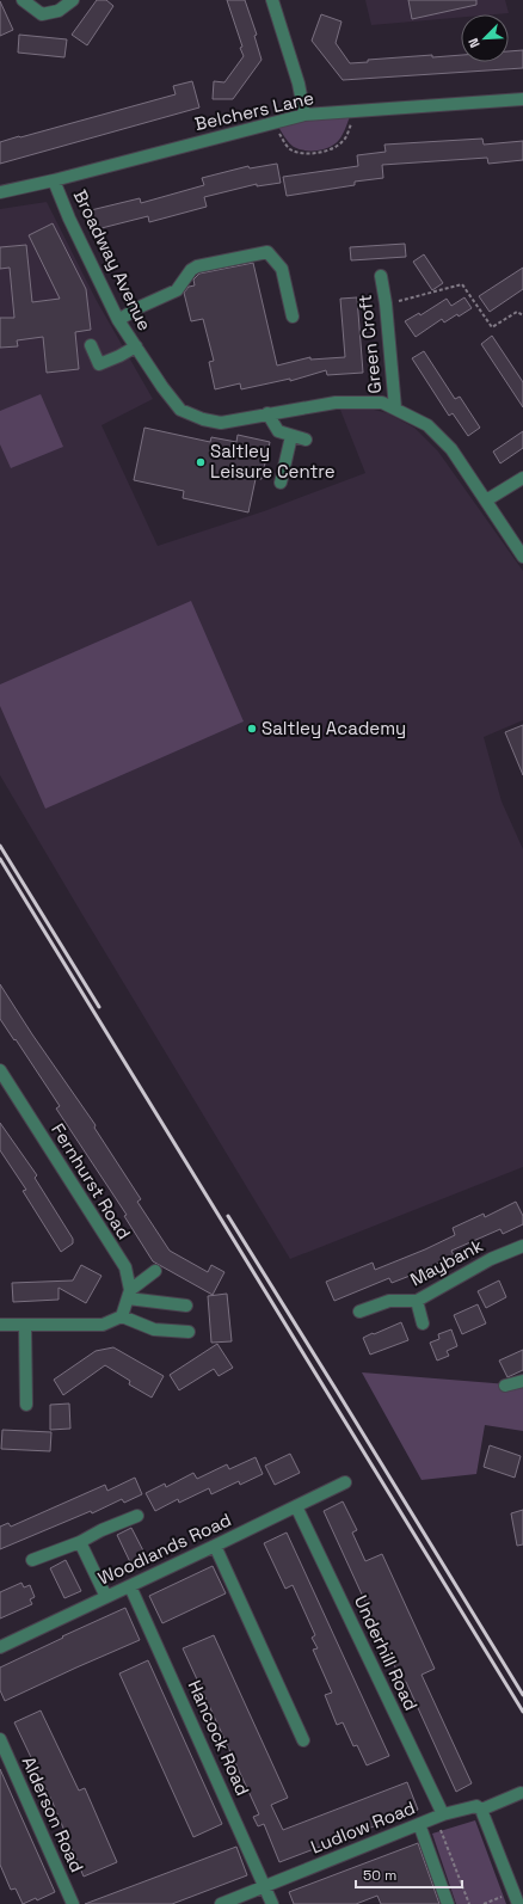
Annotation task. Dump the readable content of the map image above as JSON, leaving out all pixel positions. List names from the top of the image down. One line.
{"streets":{"street":["Belchers Lane","Broadway Avenue","Green Croft","Fernhurst Road","Maybank","Woodlands Road","Underhill Road","Hancock Road","Alderson Road","Ludlow Road"]},"crossings":[["Belchers Lane","Broadway Avenue"],["Broadway Avenue","Green Croft"],["Woodlands Road","Underhill Road"],["Woodlands Road","Hancock Road"],["Underhill Road","Ludlow Road"],["Hancock Road","Ludlow Road"]],"places":["Saltley Leisure Centre","Saltley Academy"],"scale_bar":"50 m","north":"bottom left"}
